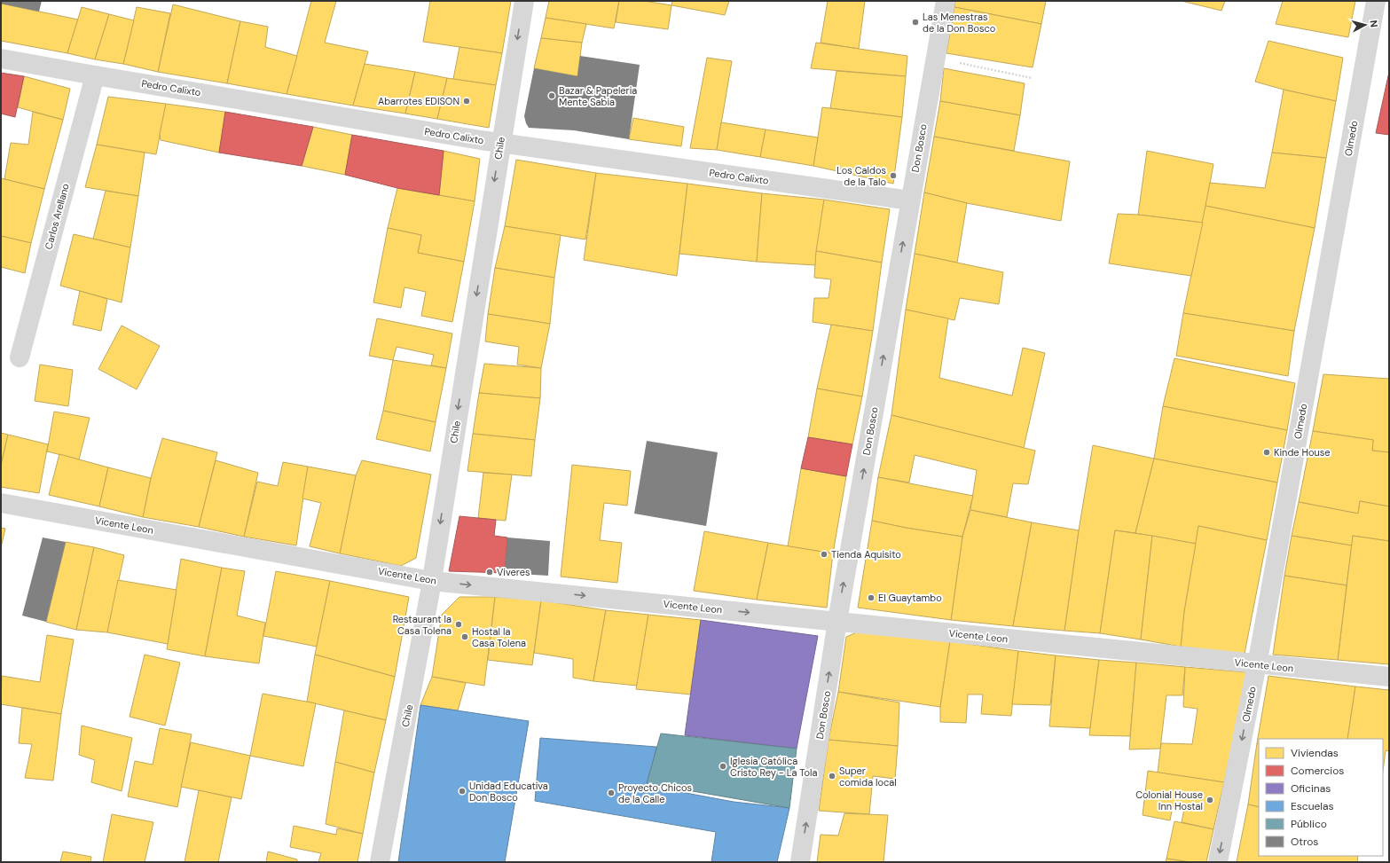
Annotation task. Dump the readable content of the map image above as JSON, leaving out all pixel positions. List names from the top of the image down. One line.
{"streets":{"street":["Pedro Calixto","Olmedo","Chile","Don Bosco","Carlos Arellano","Vicente Leon"]},"crossings":[["Pedro Calixto","Chile"],["Pedro Calixto","Don Bosco"],["Pedro Calixto","Carlos Arellano"],["Olmedo","Vicente Leon"],["Chile","Vicente Leon"],["Don Bosco","Vicente Leon"]],"one_way":["Chile","Don Bosco"],"places":["Las Menestras de la Don Bosco","Bazar & Papeleria Mente Sabia","Abarrotes EDISON","Los Caldos de la Talo","Kinde House","Tienda Aquisito","Viveres","El Guaytambo","Restaurant la Casa Tolena","Hostal la Casa Tolena","Iglesia Católica Cristo Rey - La Tola","Super comida local","Unidad Educativa Don Bosco","Proyecto Chicos de la Calle","Colonial House Inn Hostal"],"legend":["Viviendas","Comercios","Oficinas","Escuelas","Público","Otros"],"north":"right"}
